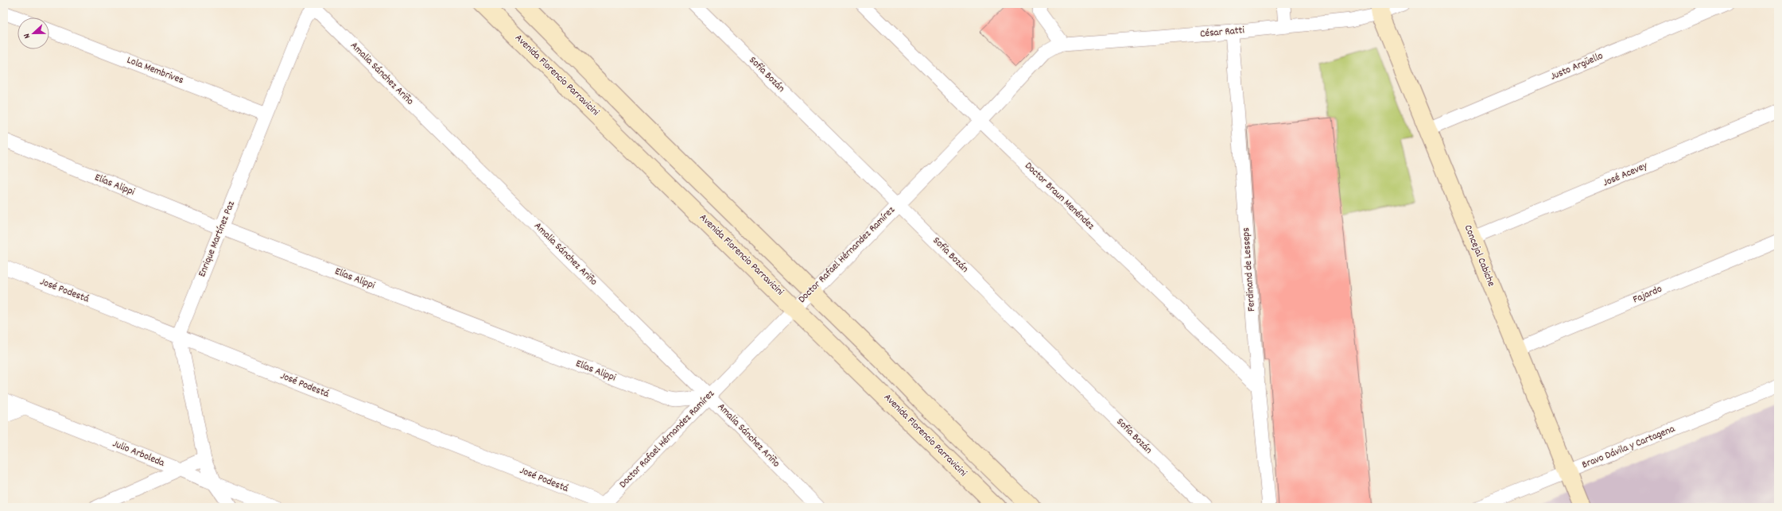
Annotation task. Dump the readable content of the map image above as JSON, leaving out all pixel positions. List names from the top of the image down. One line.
{"streets":{"main road":["Avenida Florencio Parravicini","Concejal Cabiche"],"street":["César Ratti","Justo Argüello","Lola Membrives","Amalia Sánchez Ariño","Sofía Bozán","José Acevey","Elías Alippi","Doctor Braun Menéndez","Enrique Martínez Paz","Doctor Rafael Hérnandez Ramírez","Ferdinand de Lesseps","José Podestá","Fajardo","Bravo Dávila y Cartagena","Julio Arboleda"]},"crossings":[["César Ratti","Doctor Rafael Hérnandez Ramírez"],["César Ratti","Concejal Cabiche"],["César Ratti","Ferdinand de Lesseps"],["Justo Argüello","Concejal Cabiche"],["Lola Membrives","Enrique Martínez Paz"],["Amalia Sánchez Ariño","Elías Alippi"],["Amalia Sánchez Ariño","Enrique Martínez Paz"],["Amalia Sánchez Ariño","Doctor Rafael Hérnandez Ramírez"],["Sofía Bozán","Doctor Rafael Hérnandez Ramírez"],["Avenida Florencio Parravicini","Doctor Rafael Hérnandez Ramírez"],["José Acevey","Concejal Cabiche"],["Elías Alippi","Enrique Martínez Paz"],["Elías Alippi","Doctor Rafael Hérnandez Ramírez"],["Doctor Braun Menéndez","Doctor Rafael Hérnandez Ramírez"],["Doctor Braun Menéndez","Ferdinand de Lesseps"],["Enrique Martínez Paz","José Podestá"],["Enrique Martínez Paz","Julio Arboleda"],["Doctor Rafael Hérnandez Ramírez","José Podestá"],["Concejal Cabiche","Fajardo"],["Concejal Cabiche","Bravo Dávila y Cartagena"]],"north":"left"}
